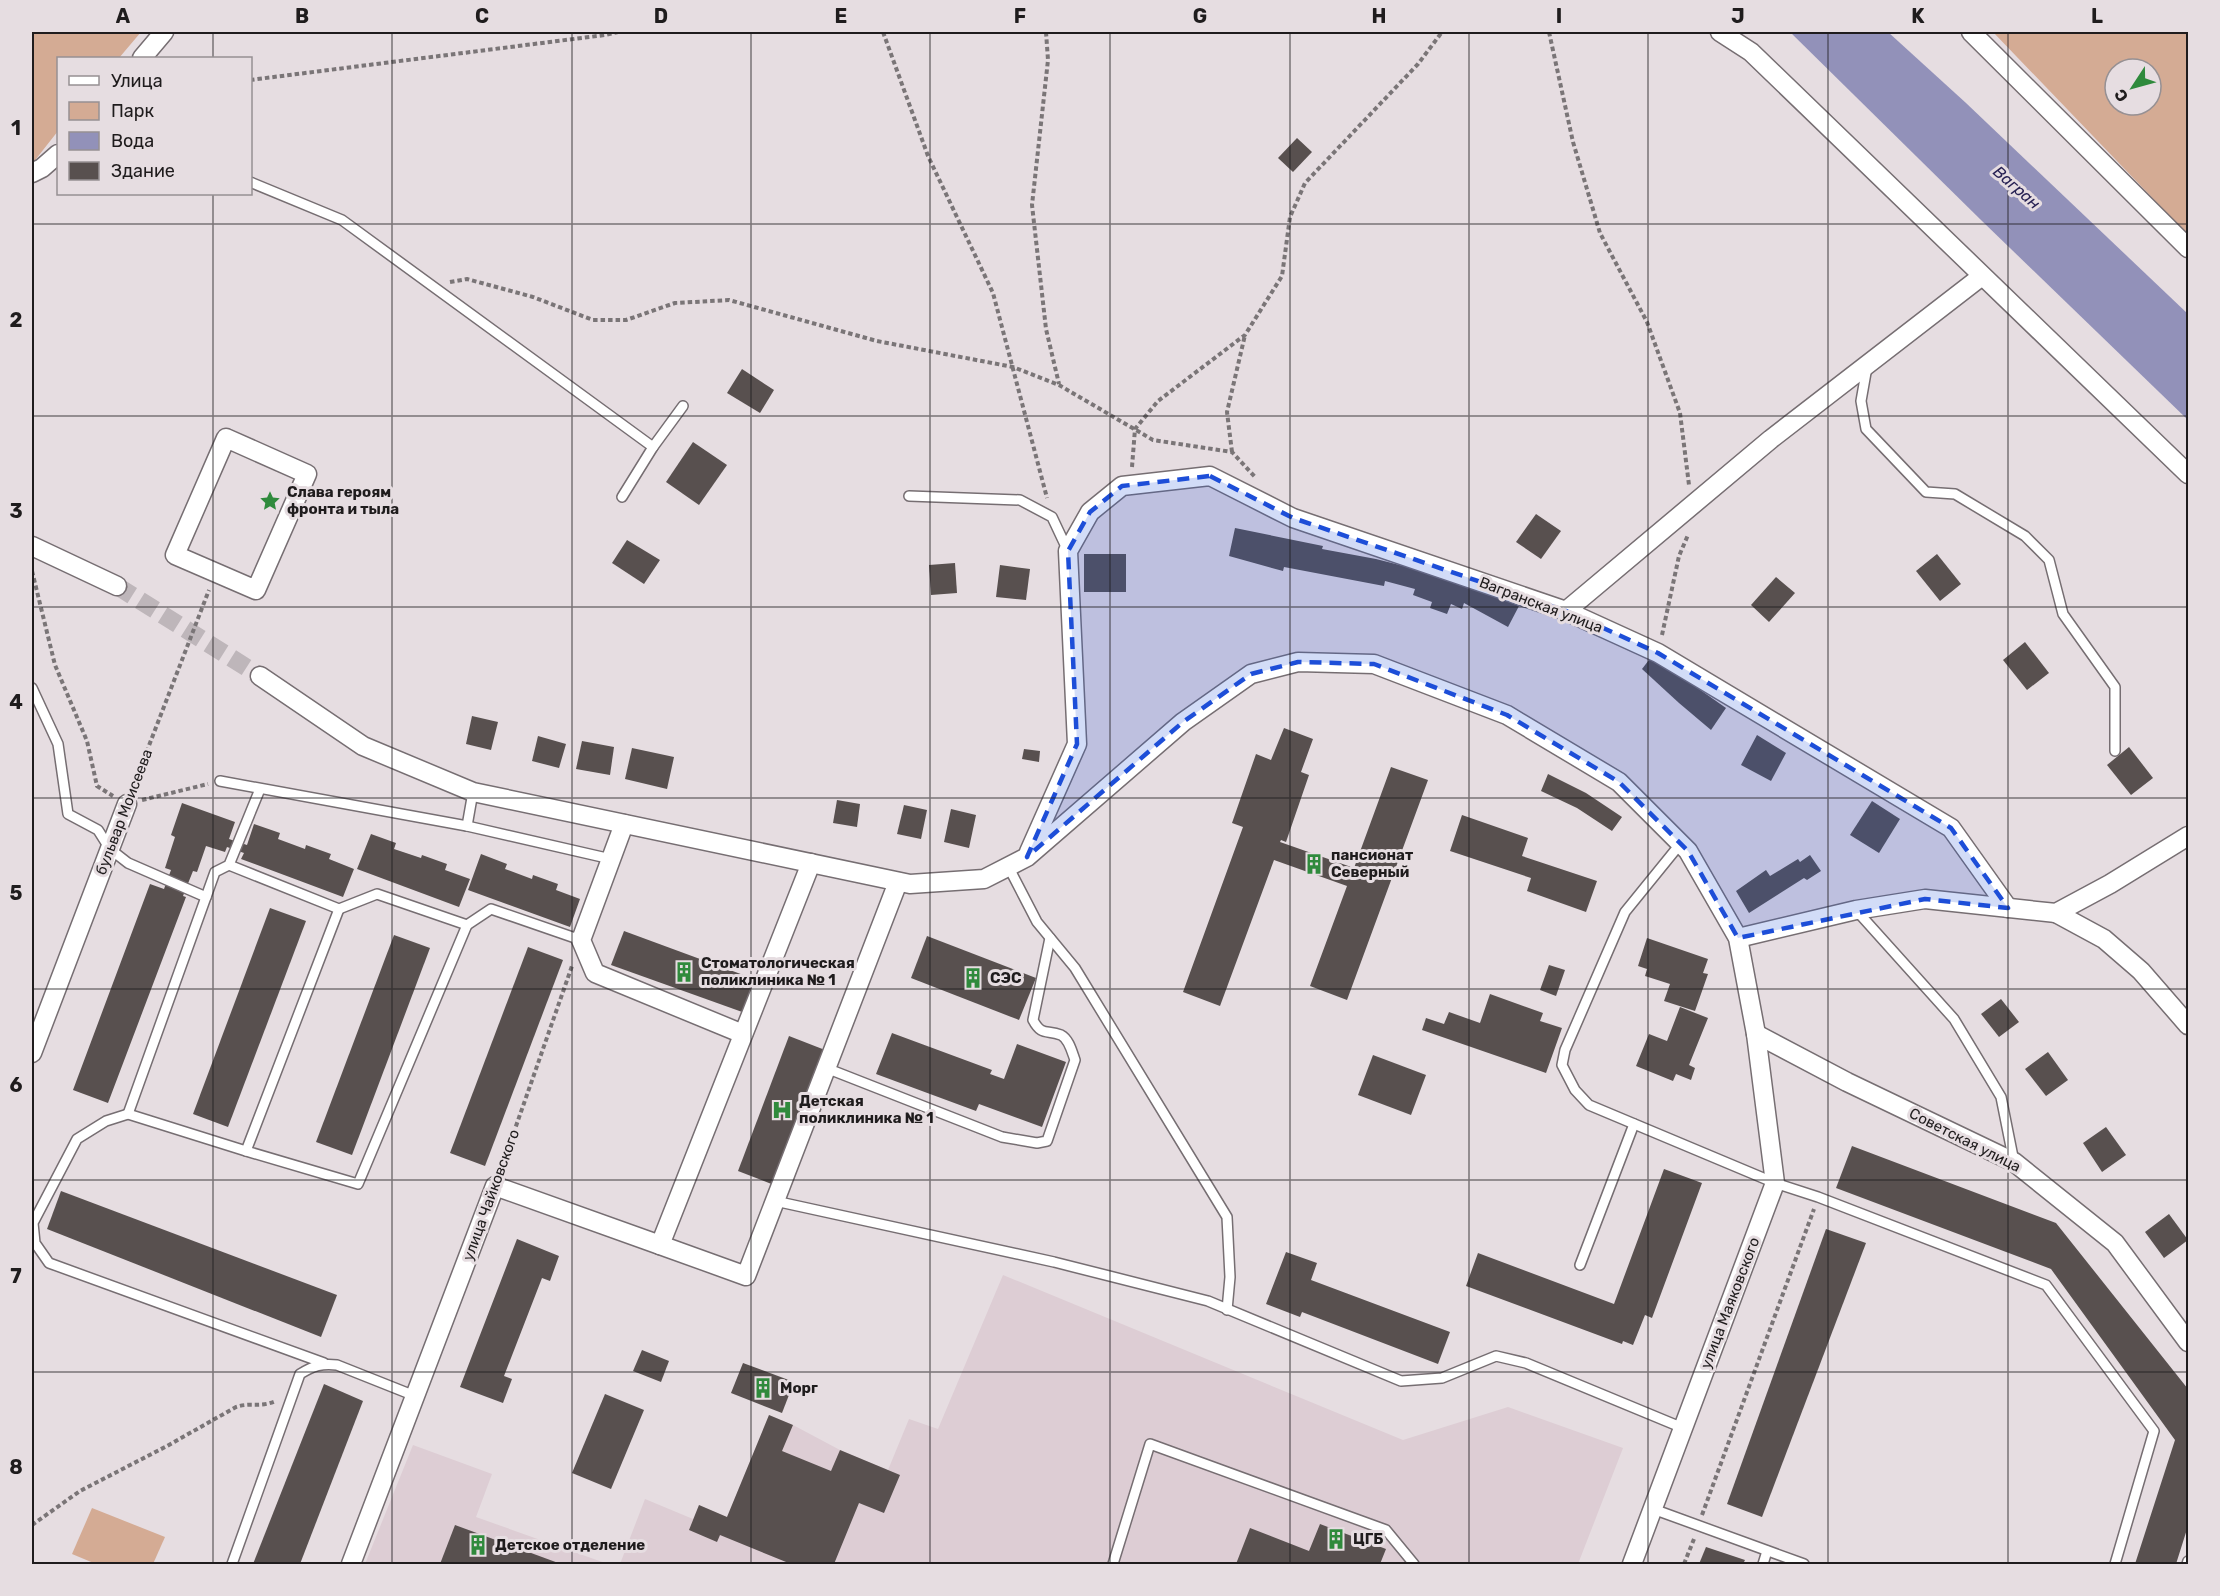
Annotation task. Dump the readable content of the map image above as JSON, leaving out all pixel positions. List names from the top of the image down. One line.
{"streets":{"street":["Вагранская улица","бульвар Моисеева","Советская улица","улица Чайковского","улица Маяковского"]},"crossings":[["Советская улица","улица Маяковского"]],"water":["Вагран"],"places":{"place":["Слава героям фронта и тыла"],"building":["пансионат Северный","Стоматологическая поликлиника № 1","СЭС","Морг","ЦГБ","Детское отделение"],"hospital":["Детская поликлиника № 1"]},"legend":["Улица","Парк","Вода","Здание"],"north":"bottom left","grid":{"columns":["A","B","C","D","E","F","G","H","I","J","K","L"],"rows":["1","2","3","4","5","6","7","8"]}}
